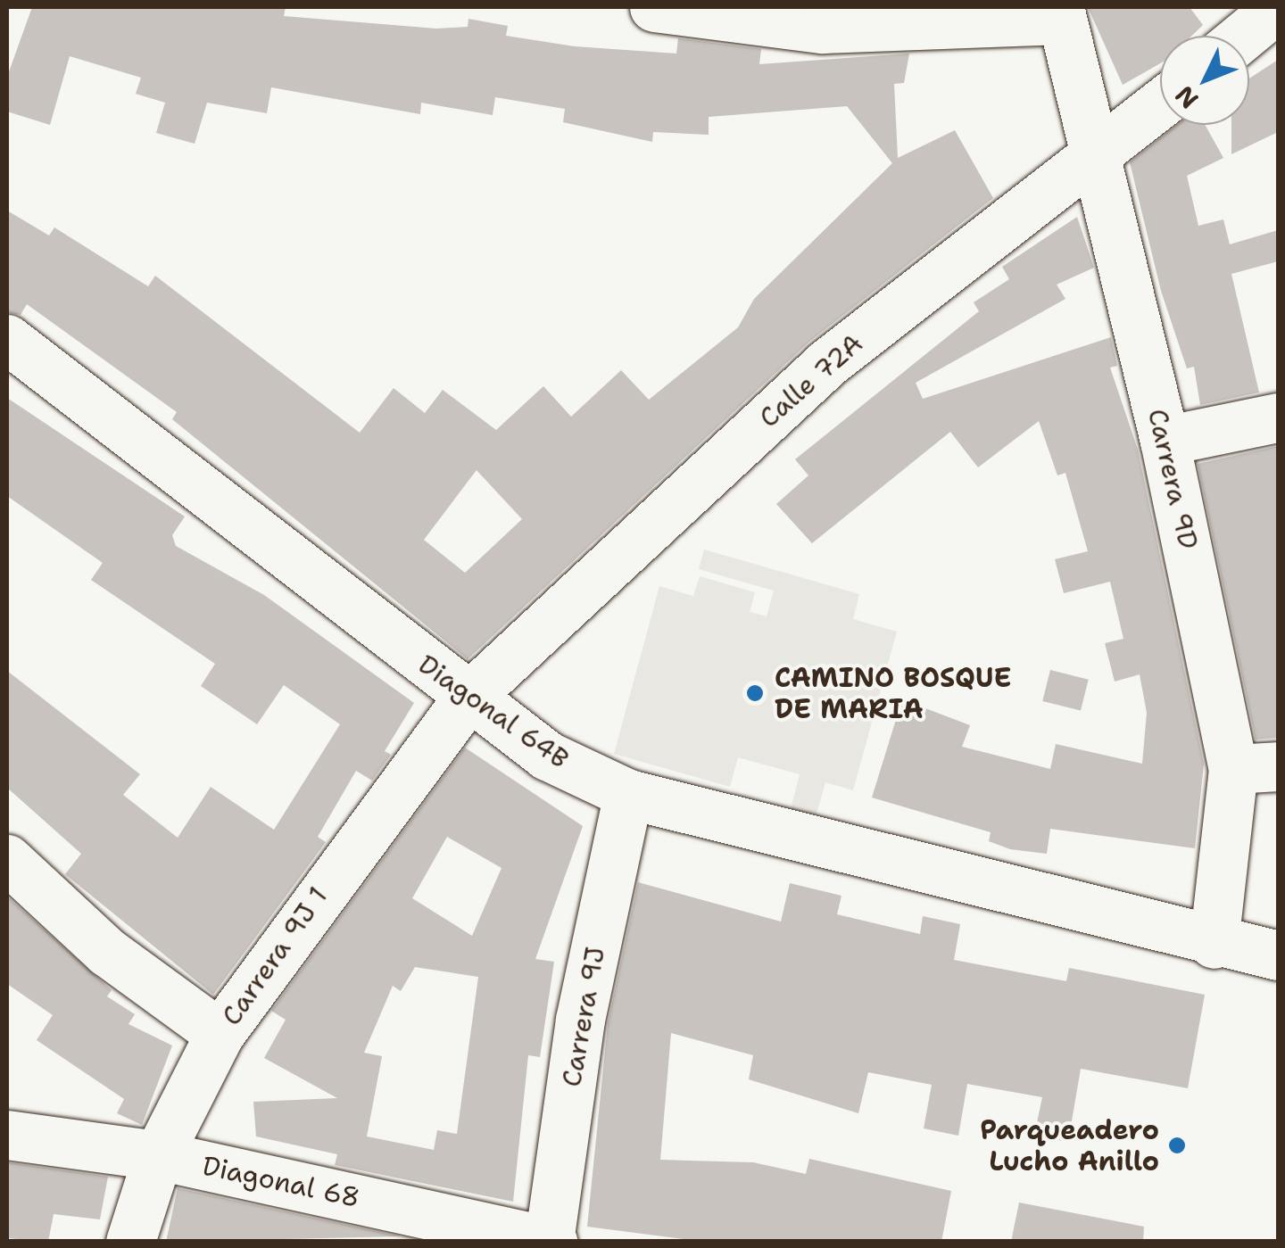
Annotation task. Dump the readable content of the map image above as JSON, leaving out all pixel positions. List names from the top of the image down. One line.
{"streets":{"street":["Calle 72A","Carrera 9D","Diagonal 64B","Carrera 9J 1","Carrera 9J","Diagonal 68"]},"crossings":[["Calle 72A","Carrera 9D"],["Calle 72A","Diagonal 64B"],["Calle 72A","Carrera 9J 1"],["Carrera 9D","Diagonal 64B"],["Diagonal 64B","Carrera 9J 1"],["Diagonal 64B","Carrera 9J"],["Carrera 9J 1","Diagonal 68"],["Carrera 9J","Diagonal 68"]],"places":["CAMINO BOSQUE DE MARIA","Parqueadero Lucho Anillo"],"north":"bottom left"}
